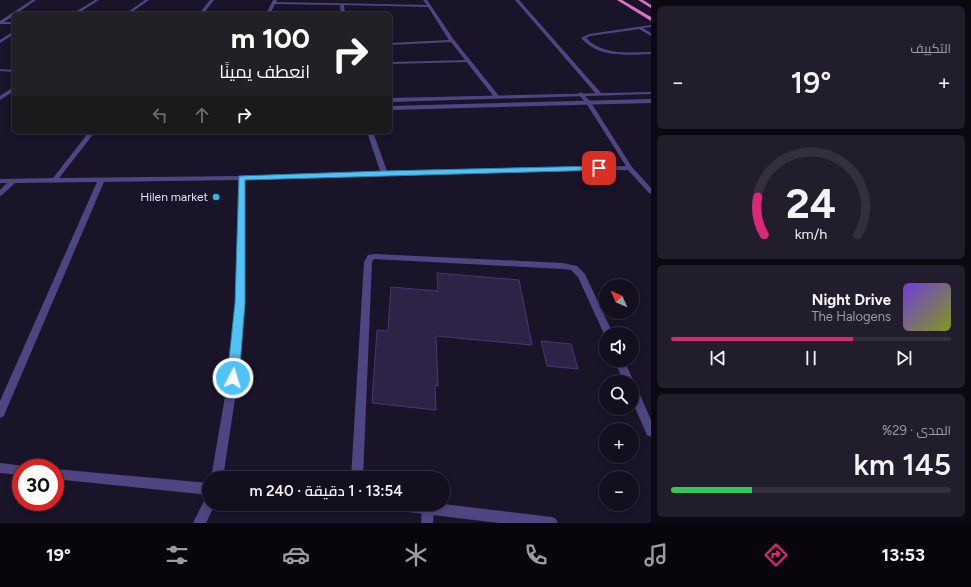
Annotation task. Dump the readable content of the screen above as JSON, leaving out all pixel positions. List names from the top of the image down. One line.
{"places":["Hilen market"],"north":"top left","page":{"tile":["التكييف",["المدى · 29%","145 km"]],"turn":["100 m","انعطف يمينًا"],"heat":["−","19°","+"],"map_buttons":["+","−"],"song":["Night Drive","The Halogens"],"limit":"30","trip":"13:54 · 1 دقيقة · 240 m","tabs":["13:53","19°"],"gauge":["24","km/h"]}}
